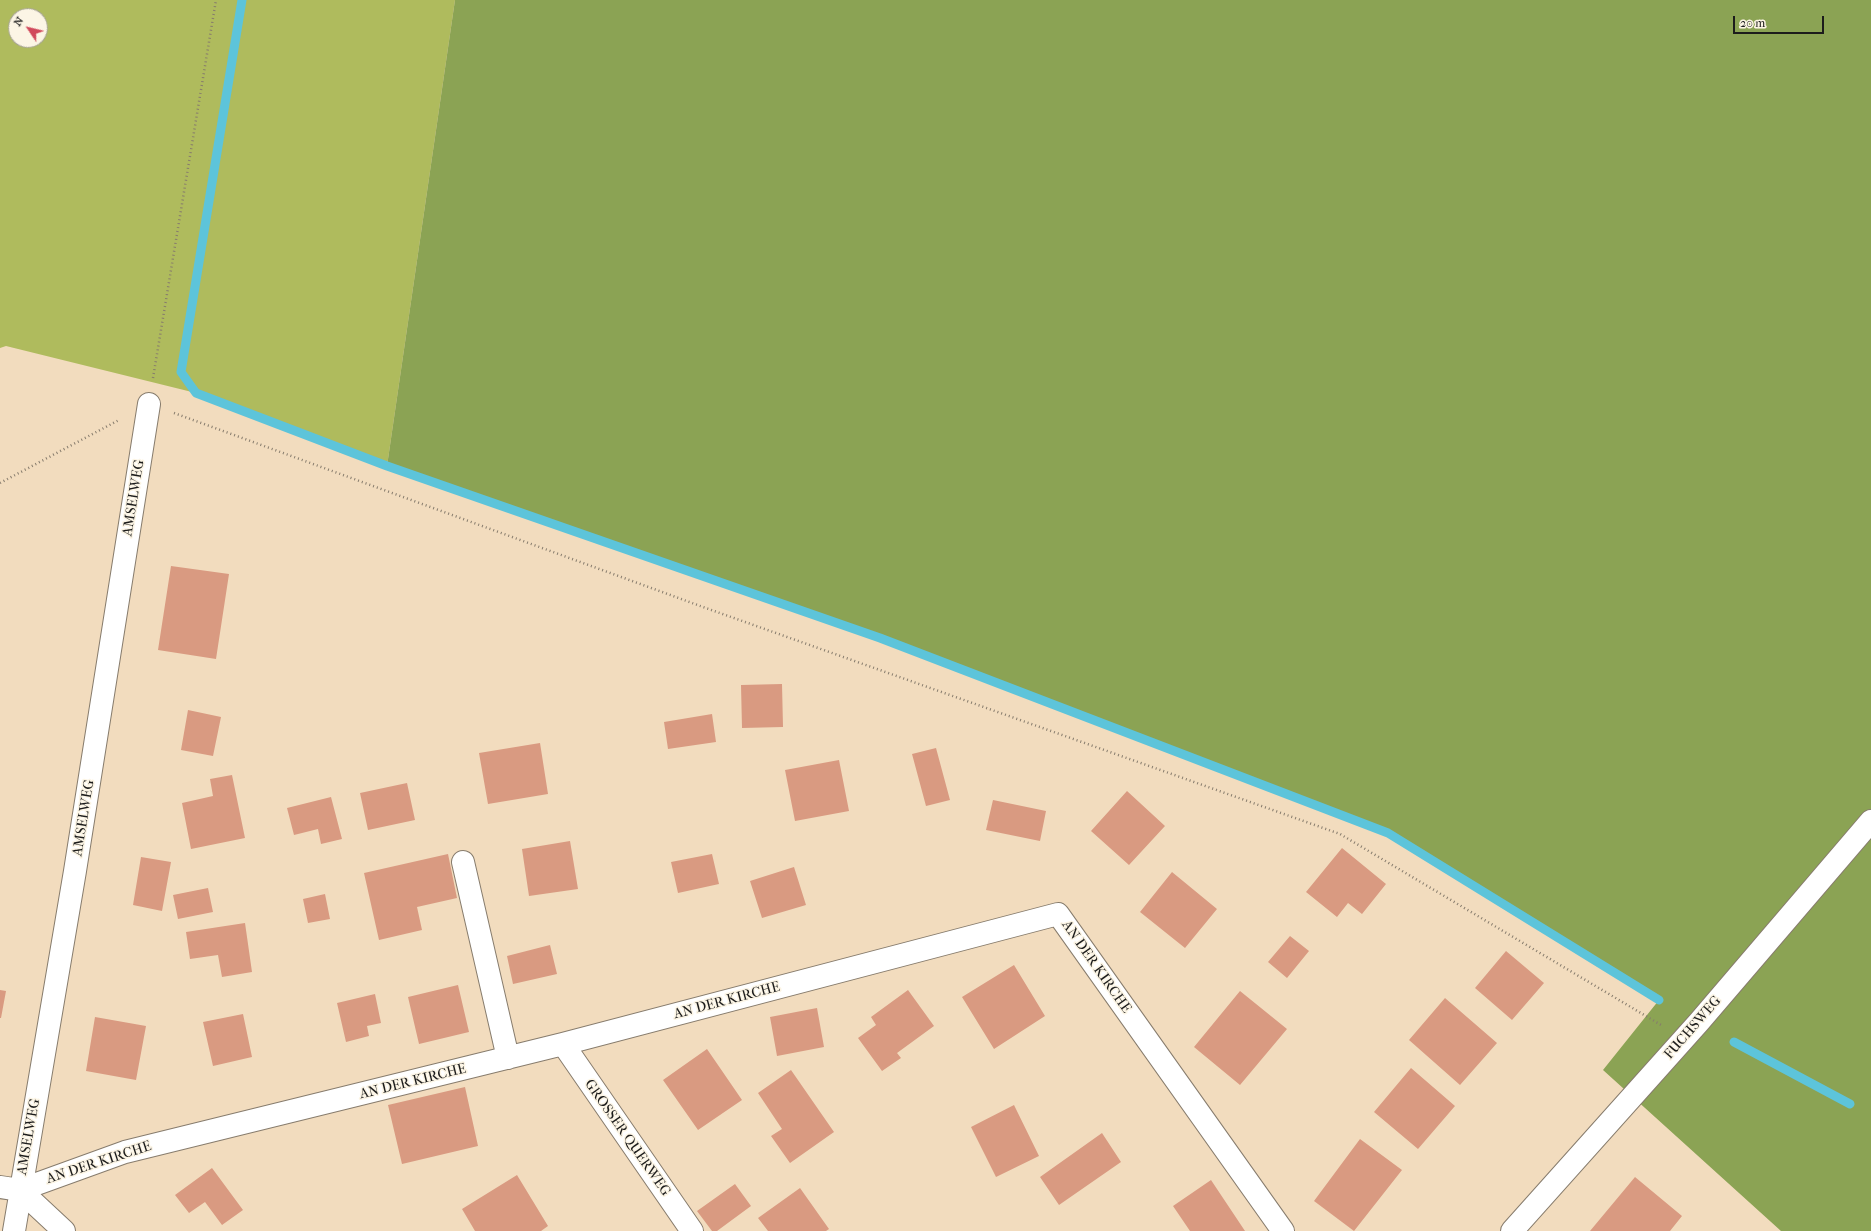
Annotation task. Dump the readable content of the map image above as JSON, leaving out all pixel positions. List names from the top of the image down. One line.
{"streets":{"street":["AMSELWEG","AN DER KIRCHE","FUCHSWEG","GROSSER QUERWEG"]},"crossings":[["AMSELWEG","AN DER KIRCHE"],["AN DER KIRCHE","GROSSER QUERWEG"]],"scale_bar":"20 m","north":"top left"}
